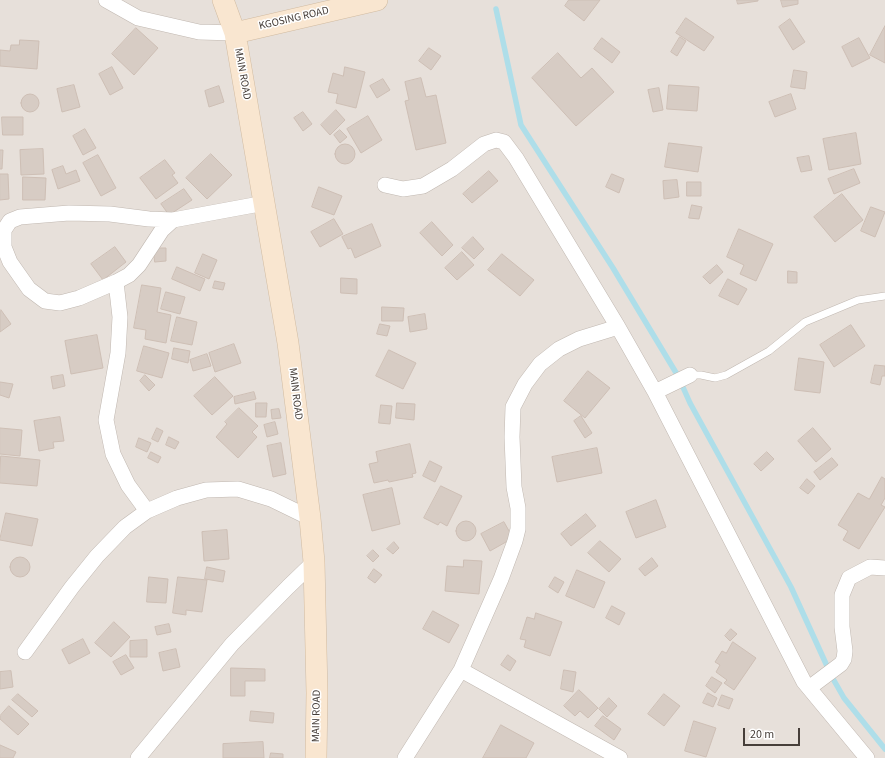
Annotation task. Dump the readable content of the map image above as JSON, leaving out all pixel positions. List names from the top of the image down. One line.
{"streets":{"street":["KGOSING ROAD","MAIN ROAD"]},"crossings":[["KGOSING ROAD","MAIN ROAD"]],"scale_bar":"20 m"}
